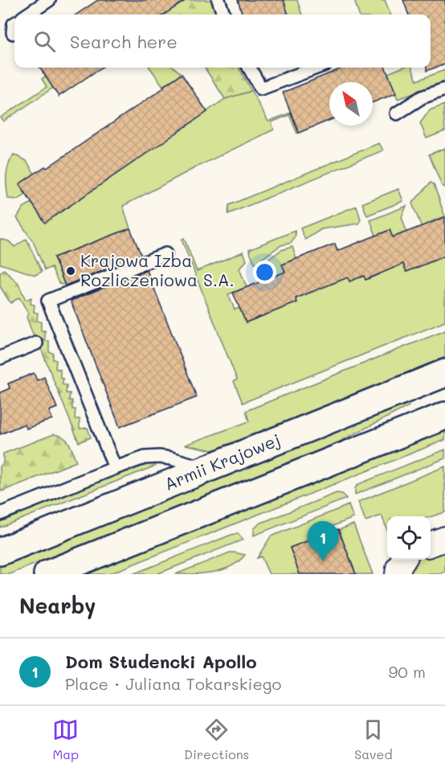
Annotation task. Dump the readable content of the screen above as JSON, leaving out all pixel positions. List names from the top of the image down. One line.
{"streets":{"main road":["Armii Krajowej"]},"places":["Krajowa Izba Rozliczeniowa S.A."],"north":"top left","page":{"search":"Search here","pins":"1","heading":"Nearby","list":[{"mark":"1","name":"Dom Studencki Apollo","note":"Place · Juliana Tokarskiego","value":"90 m"}],"nav":["Map","Directions","Saved"]}}
